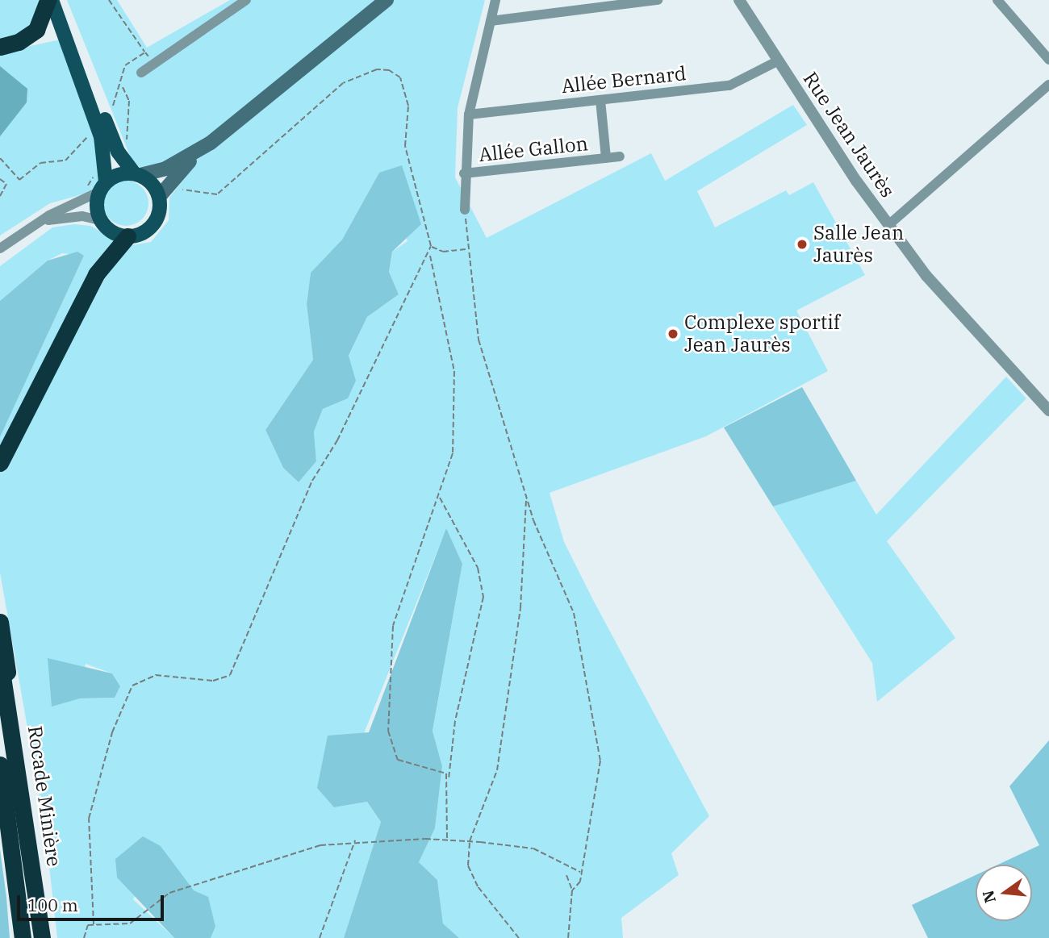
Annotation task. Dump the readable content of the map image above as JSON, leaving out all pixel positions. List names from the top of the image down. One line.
{"streets":{"highway":["Rocade Minière"],"street":["Allée Bernard","Rue Jean Jaurès","Allée Gallon"]},"crossings":[["Allée Bernard","Rue Jean Jaurès"],["Allée Bernard","Allée Gallon"]],"places":["Salle Jean Jaurès","Complexe sportif Jean Jaurès"],"scale_bar":"100 m","north":"left"}
